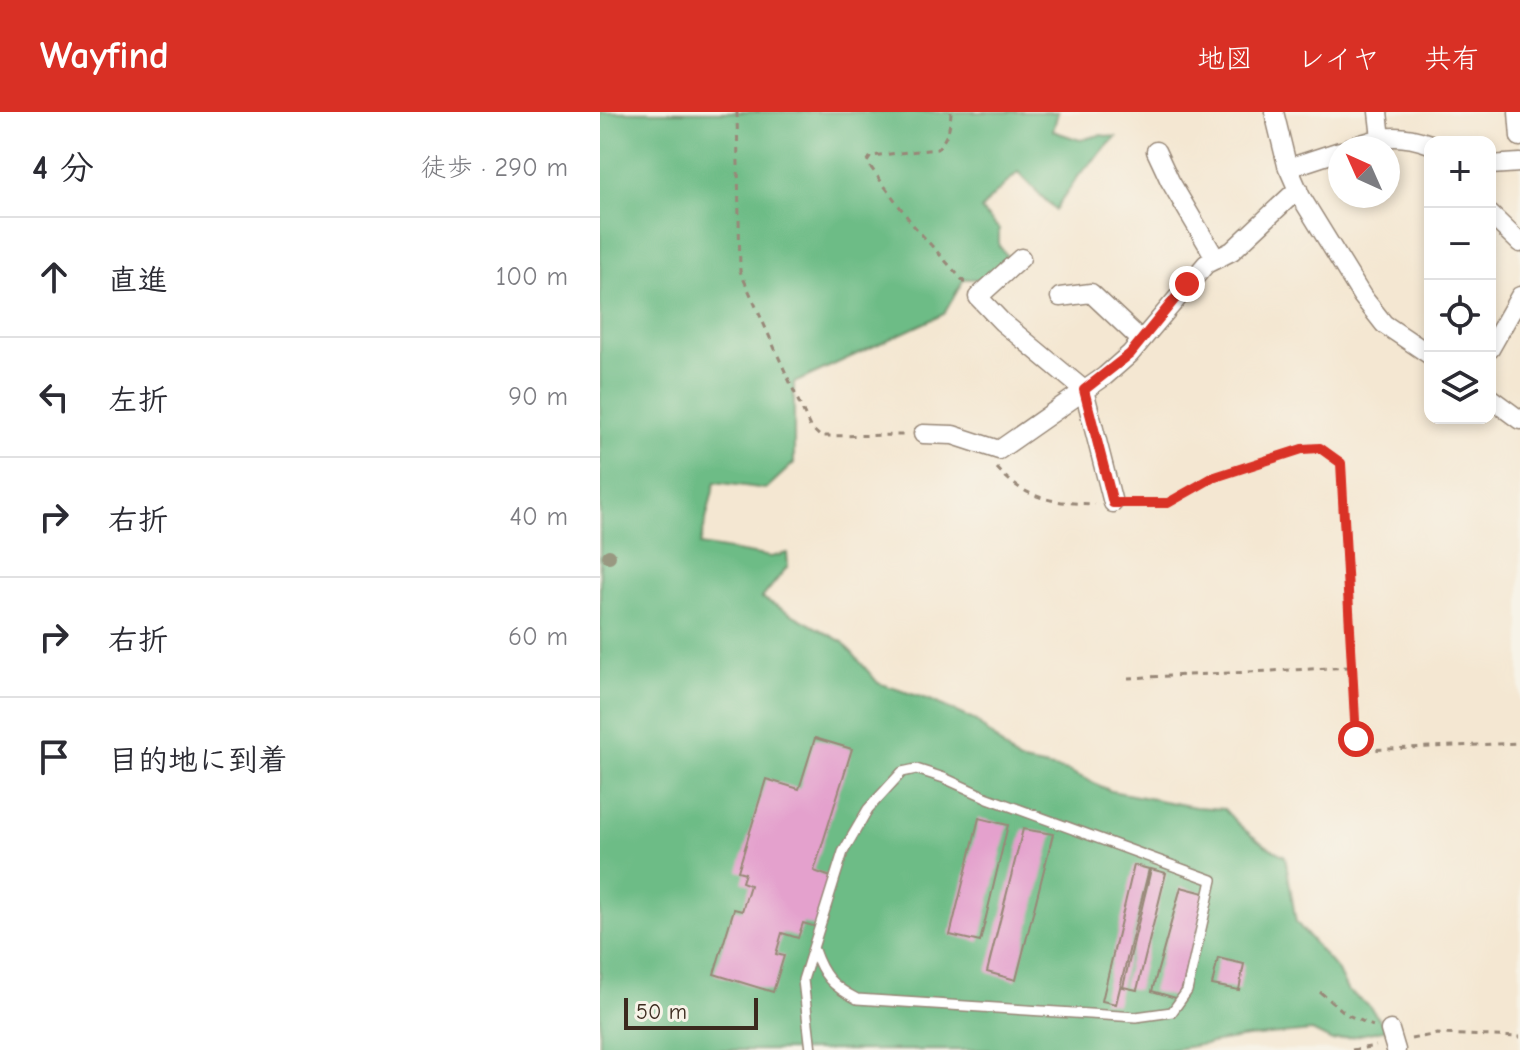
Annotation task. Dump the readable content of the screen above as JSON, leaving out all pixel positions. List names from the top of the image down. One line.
{"scale_bar":"50 m","north":"top left","page":{"header":"Wayfind","nav":["地図","レイヤ","共有"],"heading":["4 分","徒歩 · 290 m"],"map_buttons":["+","−"],"list":[["直進","100 m"],["左折","90 m"],["右折","40 m"],["右折","60 m"],"目的地に到着"],"scale":"50 m"}}
